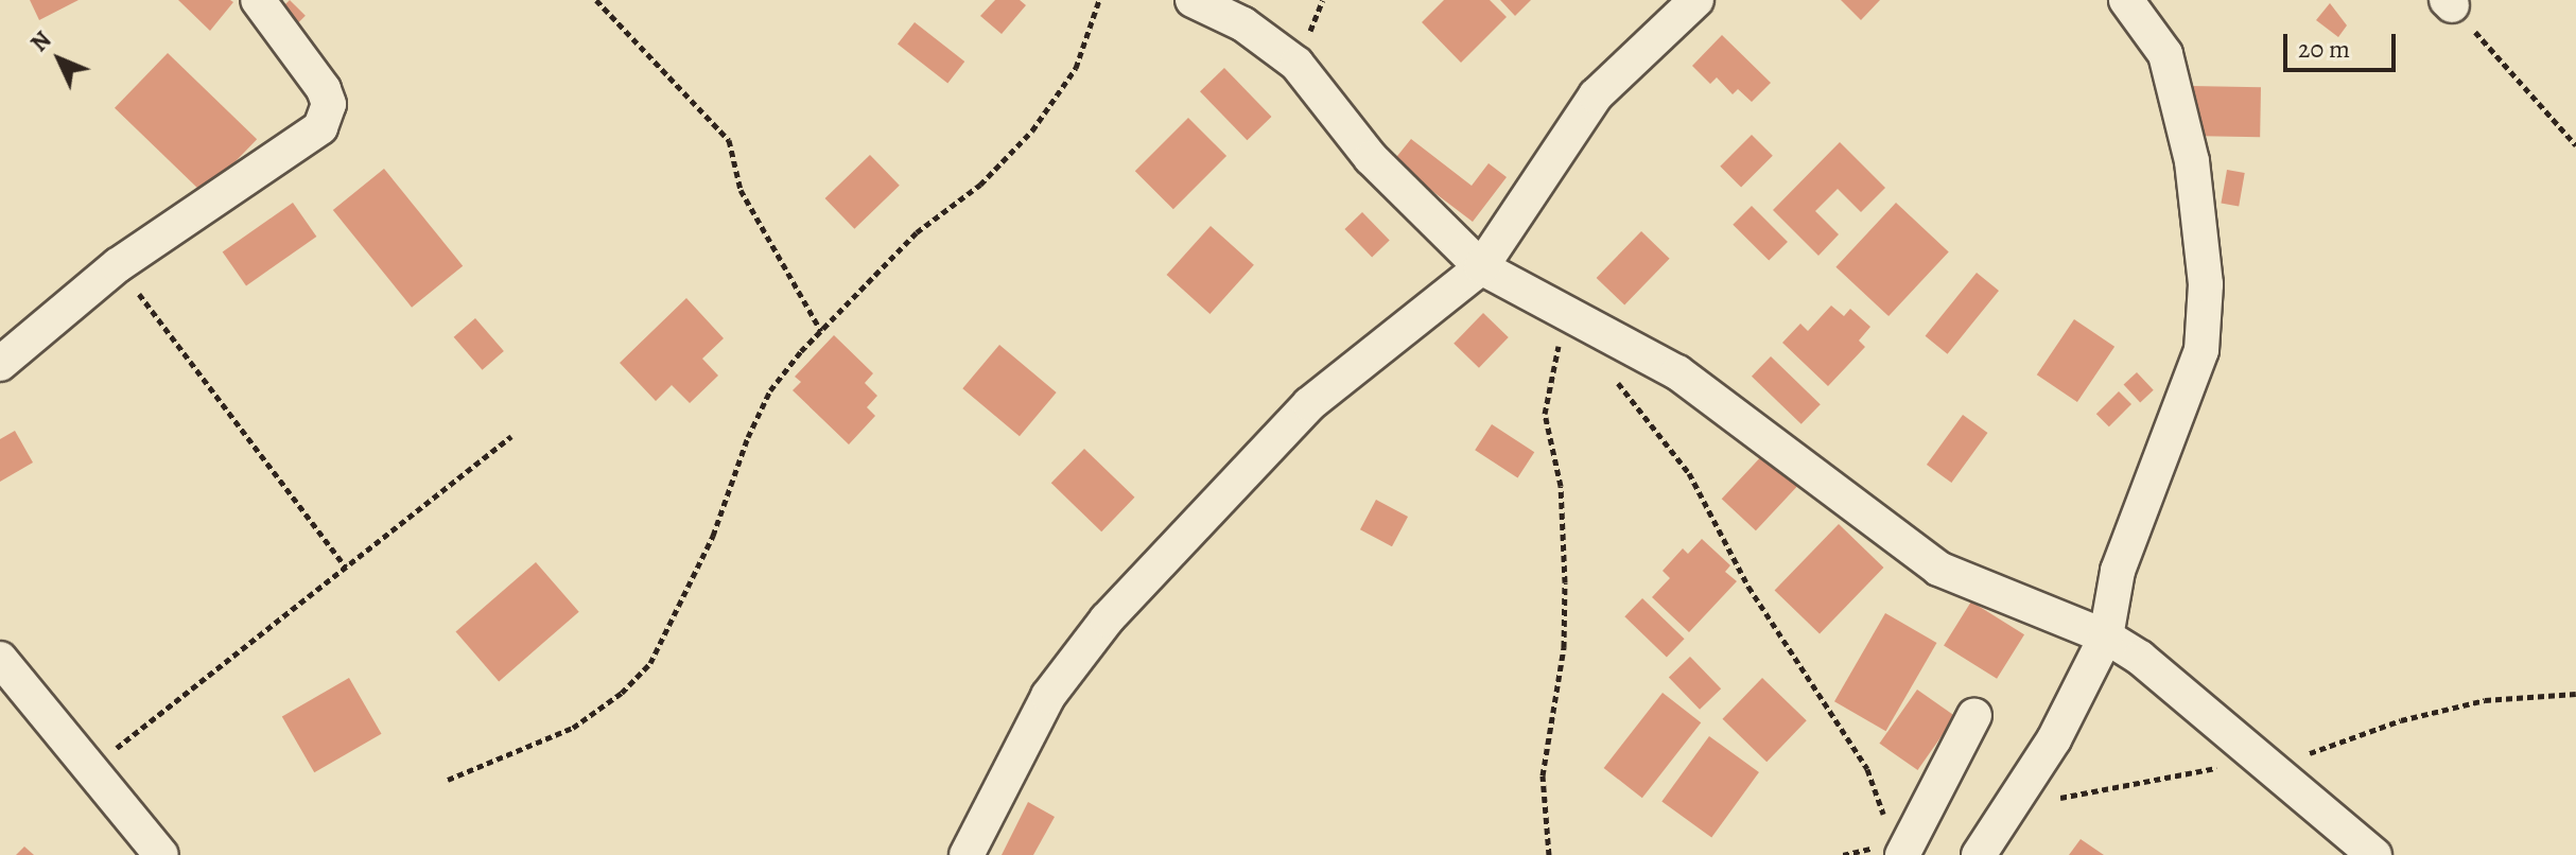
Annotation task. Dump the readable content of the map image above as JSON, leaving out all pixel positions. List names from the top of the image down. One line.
{"scale_bar":"20 m","north":"top left"}
